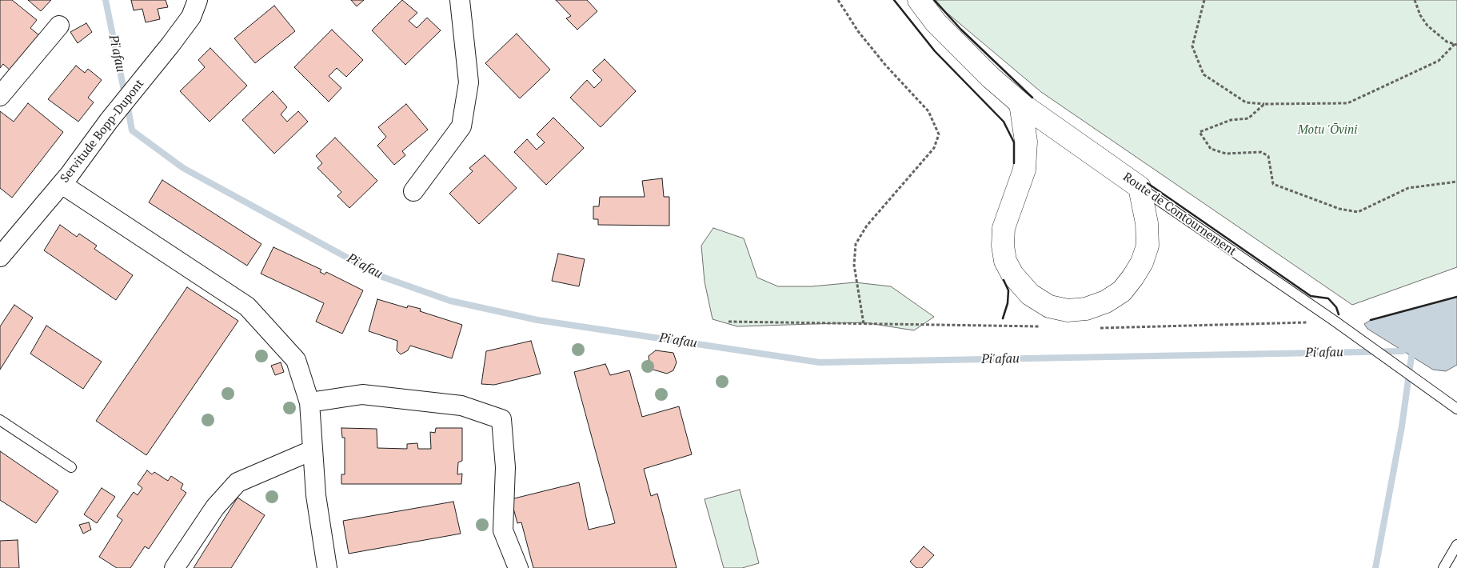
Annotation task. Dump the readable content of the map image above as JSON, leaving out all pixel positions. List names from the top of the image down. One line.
{"streets":{"street":["Servitude Bopp-Dupont","Route de Contournement"]},"water":["Pi'afau"],"parks":["Motu 'Ōvini"]}
